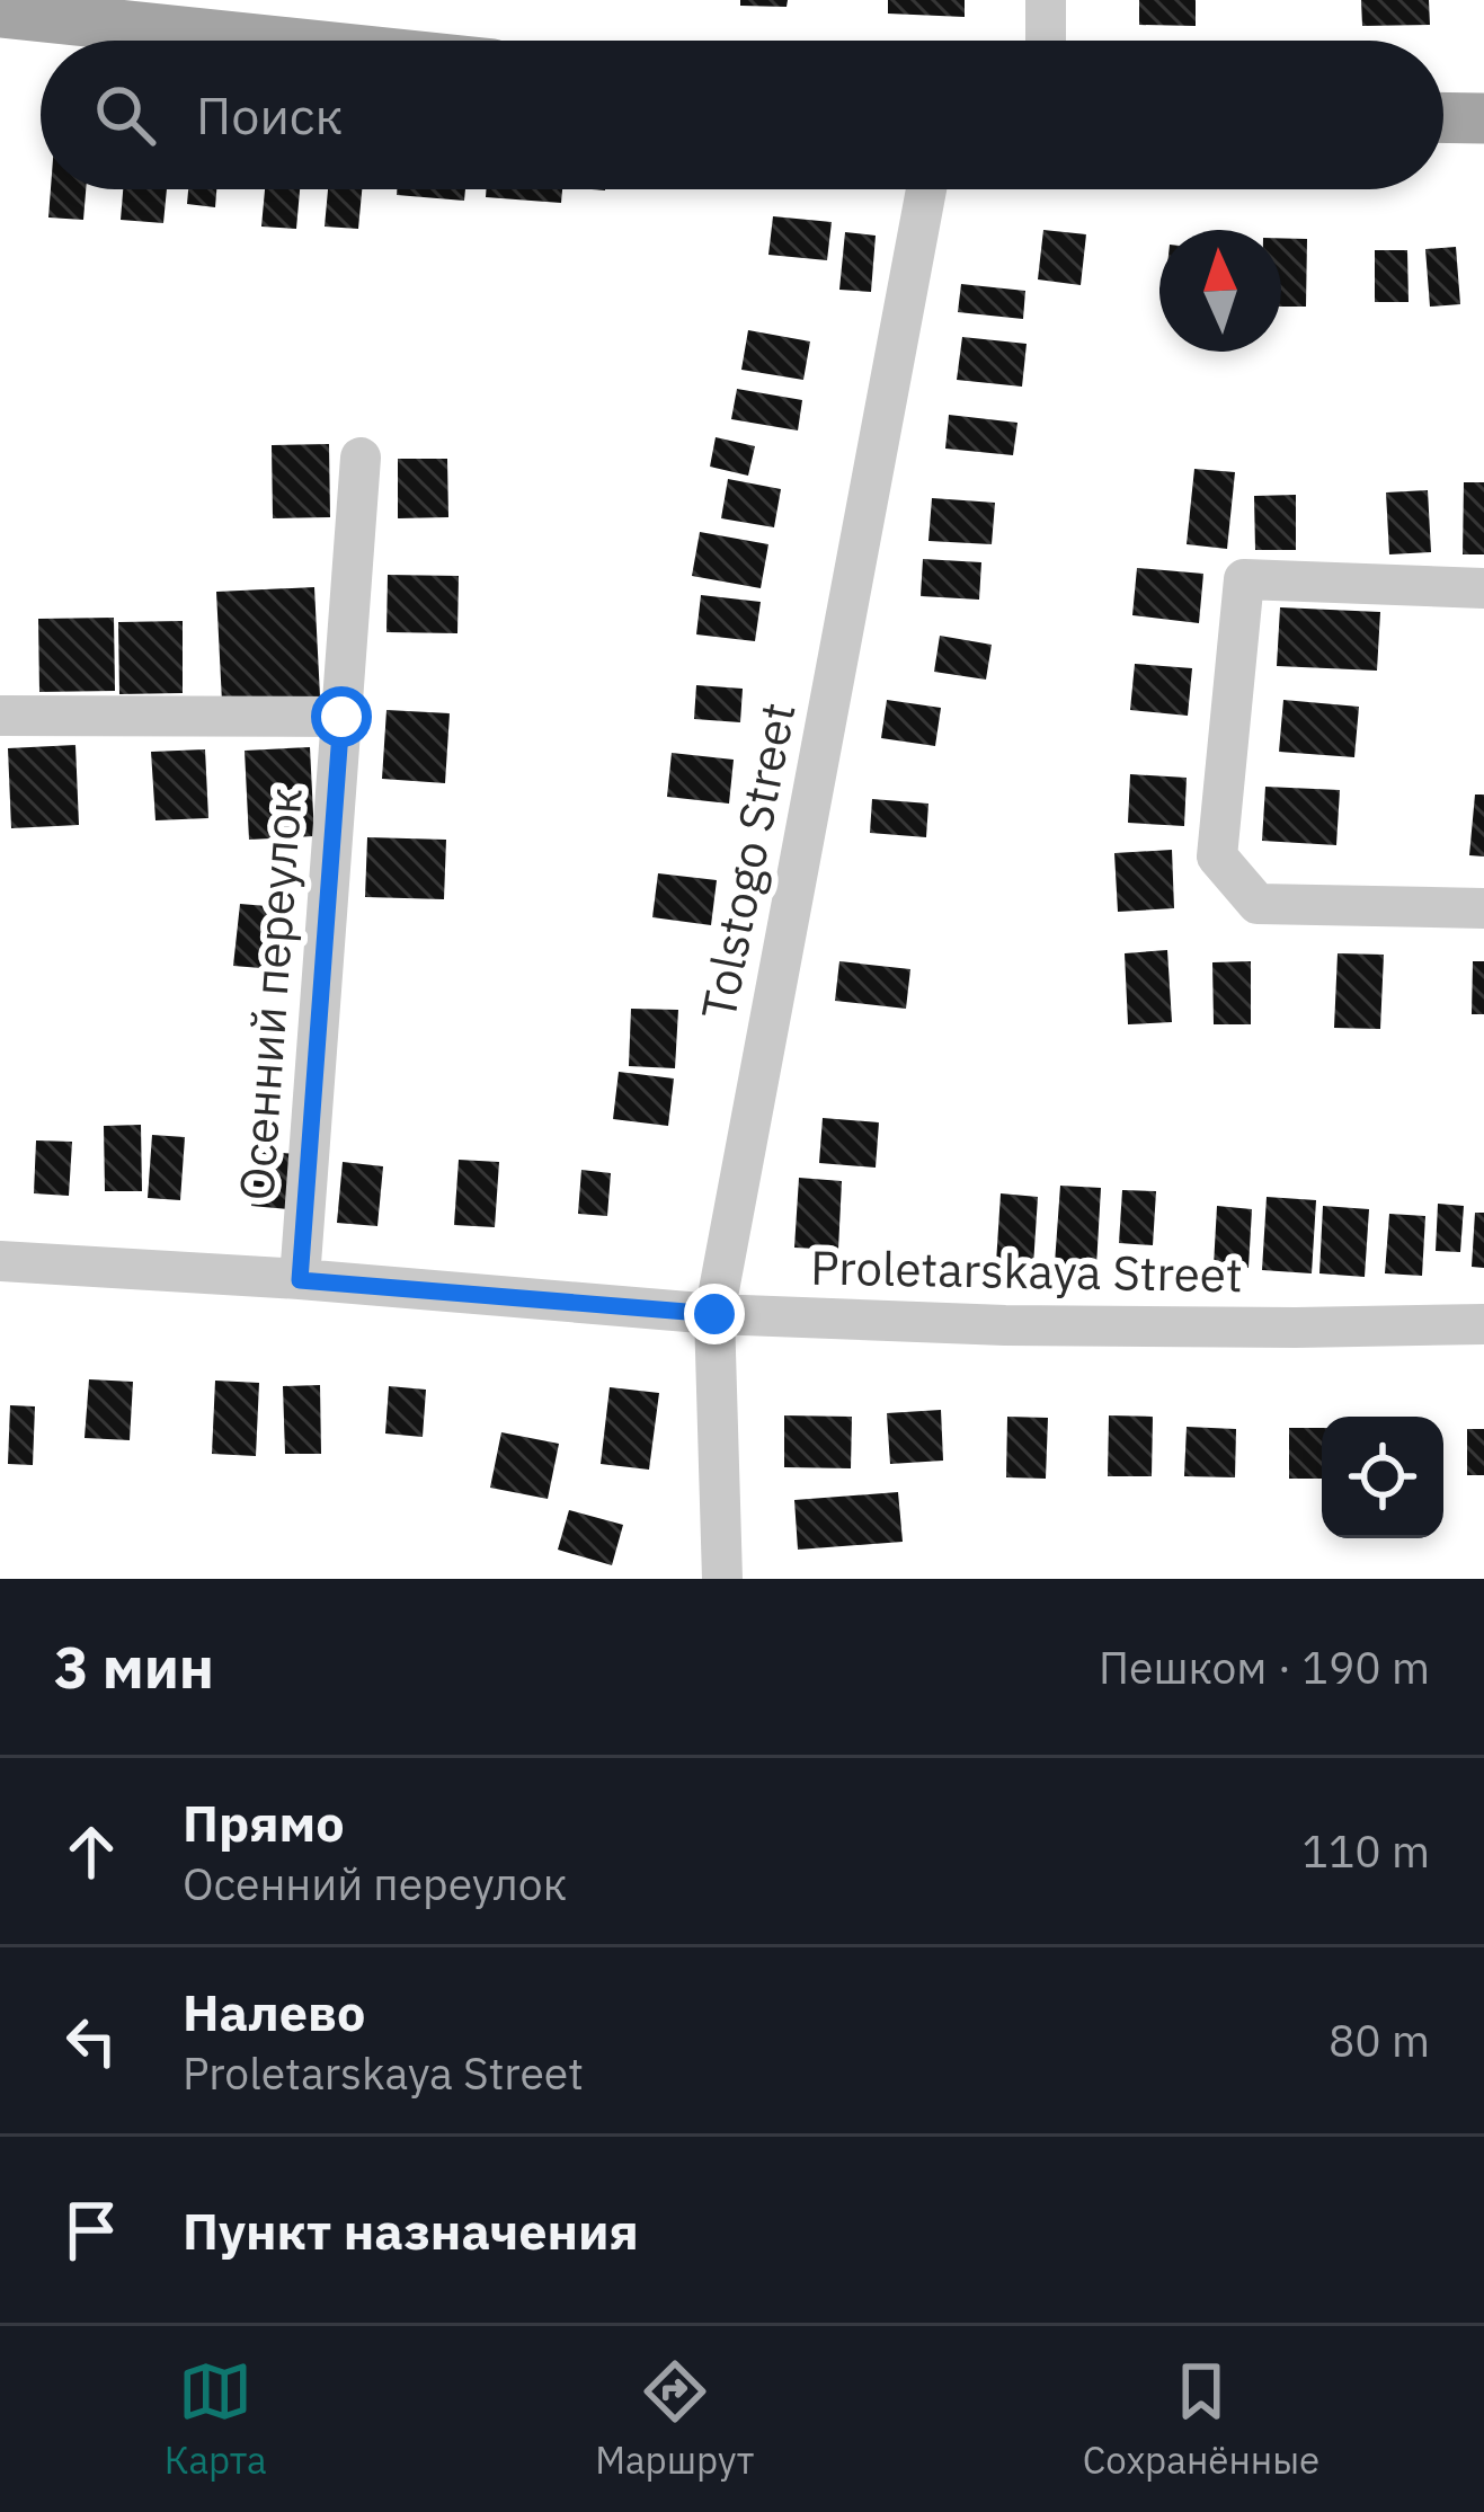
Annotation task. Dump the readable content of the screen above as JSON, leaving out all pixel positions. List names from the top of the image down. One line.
{"streets":{"street":["Tolstogo Street","Осенний переулок","Proletarskaya Street"]},"crossings":[["Tolstogo Street","Proletarskaya Street"],["Осенний переулок","Proletarskaya Street"]],"north":"top","page":{"search":"Поиск","heading":["3 мин","Пешком · 190 m"],"list":[["Прямо","Осенний переулок","110 m"],["Налево","Proletarskaya Street","80 m"],"Пункт назначения"],"nav":["Карта","Маршрут","Сохранённые"]}}
